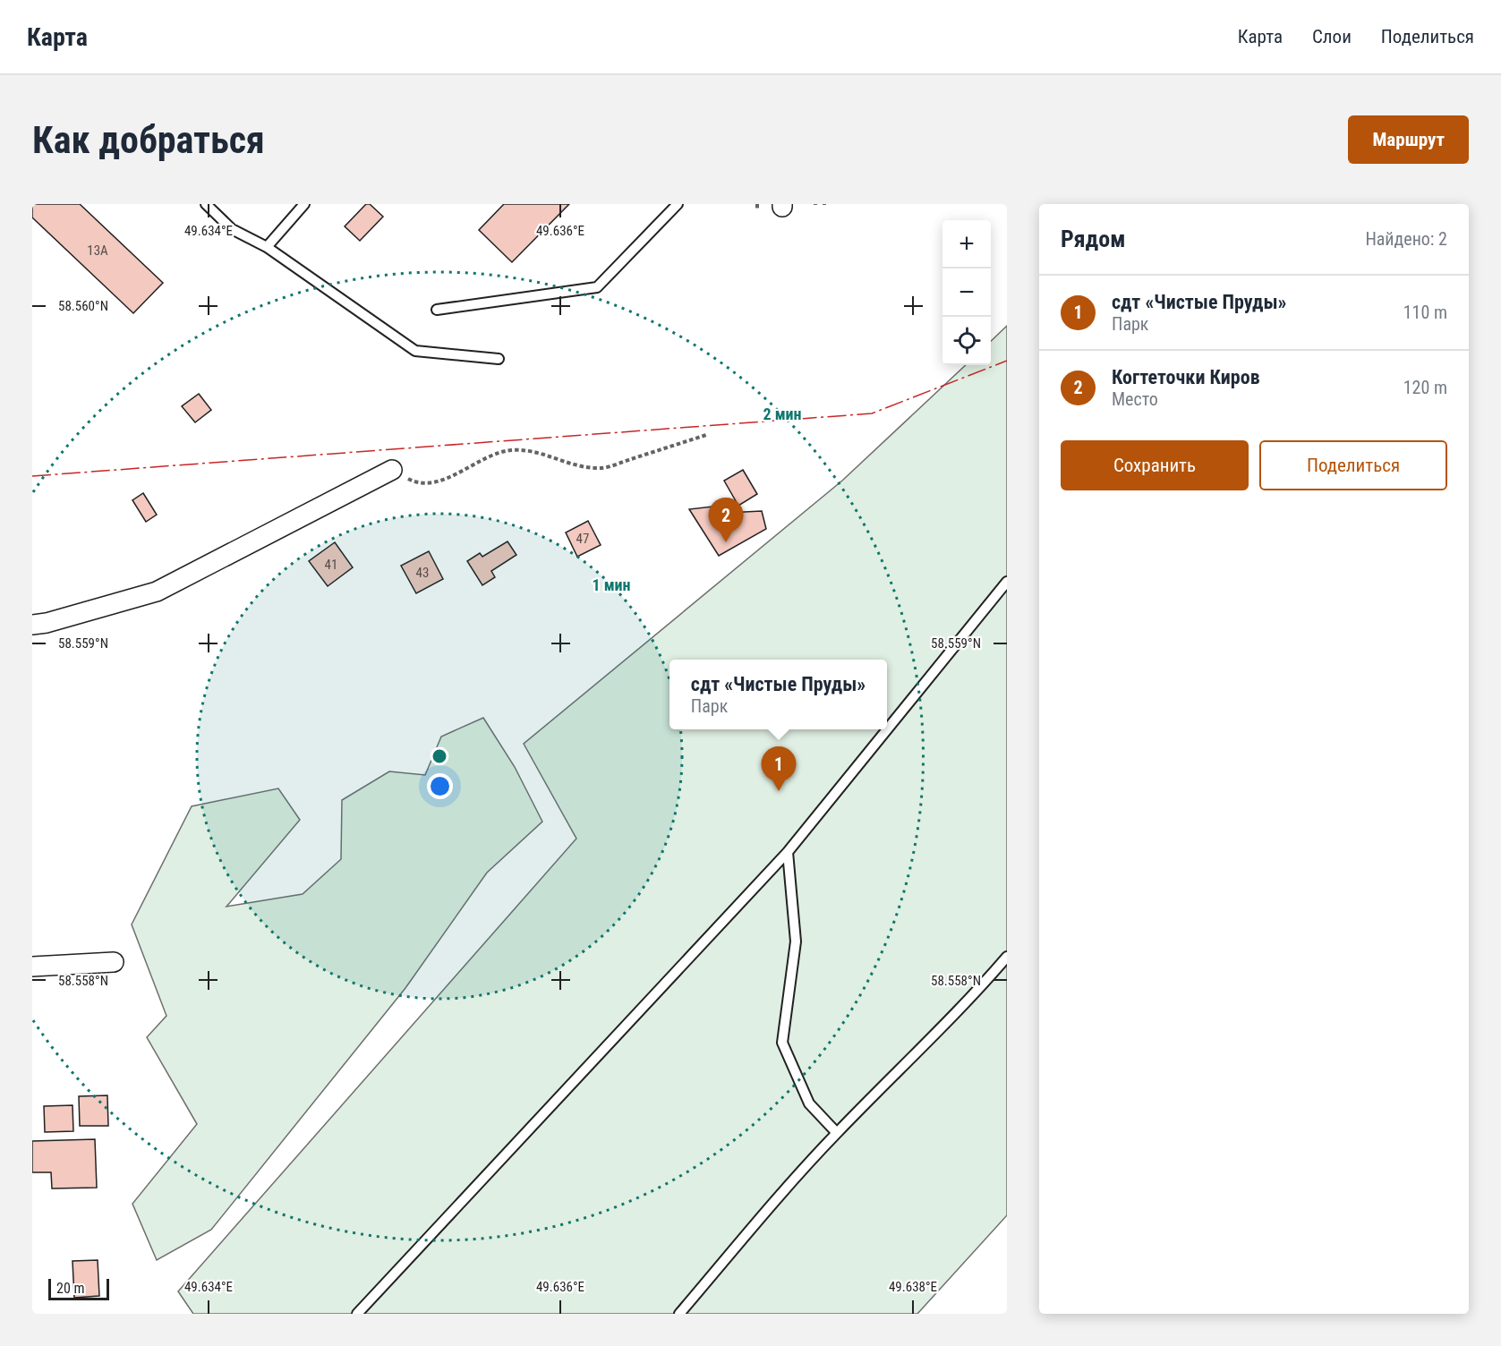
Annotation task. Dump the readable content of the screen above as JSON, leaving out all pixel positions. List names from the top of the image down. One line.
{"house_numbers":["13А","47","41","43"],"scale_bar":"20 m","page":{"header":"Карта","nav":["Карта","Слои","Поделиться"],"buttons":["Маршрут",["Сохранить","Поделиться"]],"title":"Как добраться","heading":["Рядом","Найдено: 2"],"map_buttons":["+","−"],"list":[{"mark":"1","name":"сдт «Чистые Пруды»","note":"Парк","value":"110 m"},{"mark":"2","name":"Когтеточки Киров","note":"Место","value":"120 m"}],"pins":["2","1"],"popup":["сдт «Чистые Пруды»","Парк"],"scale":"20 m"},"coordinates":["49.634°E","49.636°E","58.560°N","58.559°N","58.558°N","49.638°E"],"rings":["2 мин","1 мин"]}
